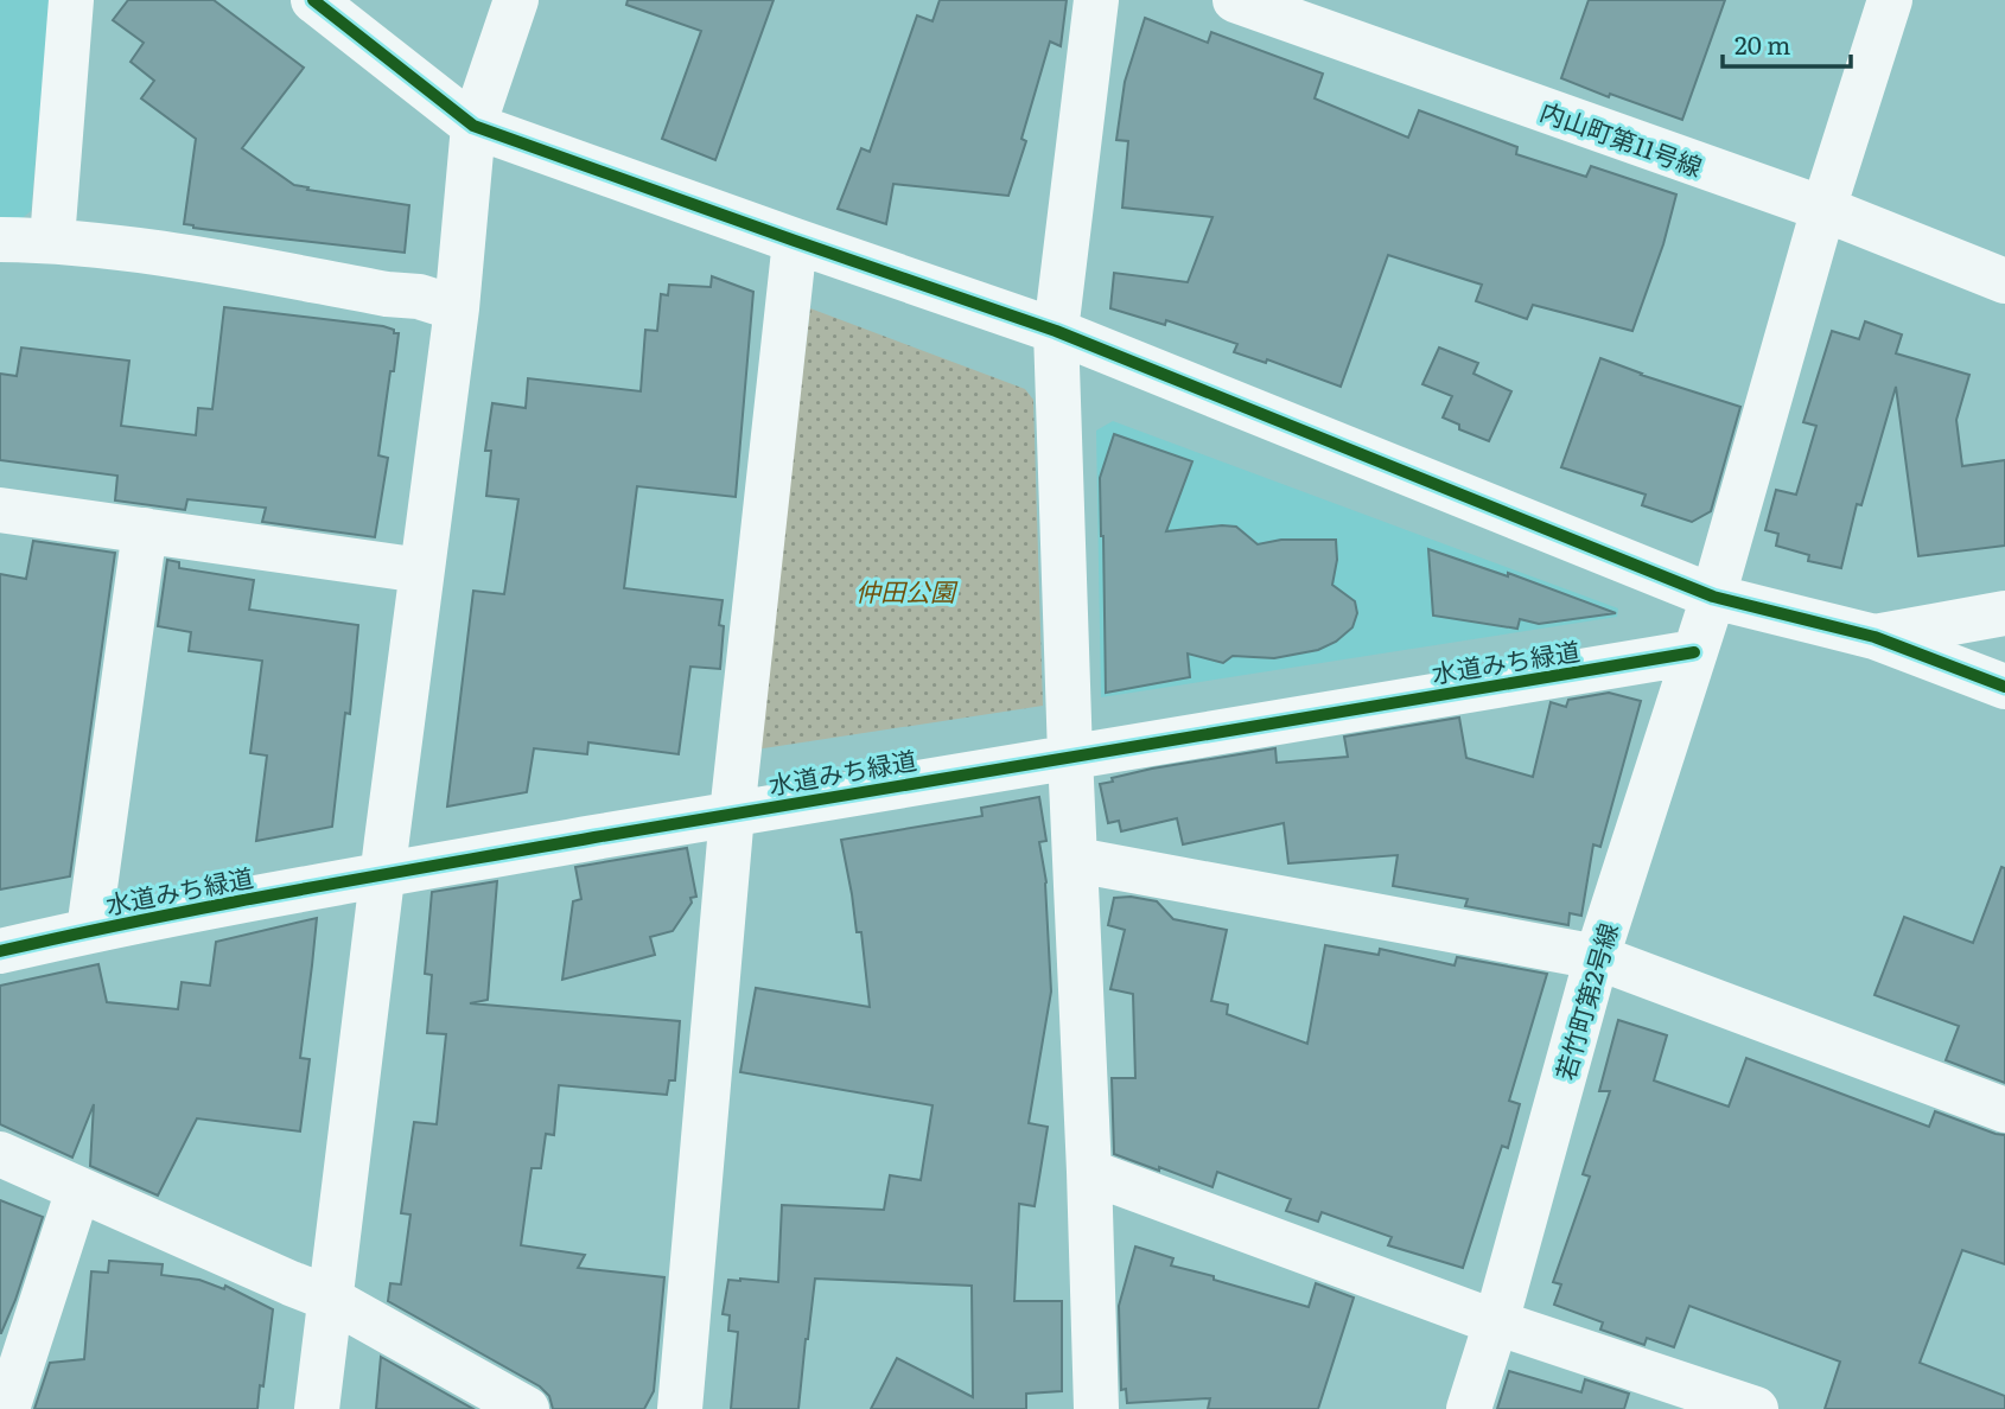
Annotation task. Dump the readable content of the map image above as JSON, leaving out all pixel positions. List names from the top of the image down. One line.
{"streets":{"street":["内山町第11号線","水道みち緑道","若竹町第2号線"]},"crossings":[["内山町第11号線","若竹町第2号線"],["水道みち緑道","若竹町第2号線"]],"parks":["仲田公園"],"scale_bar":"20 m"}
